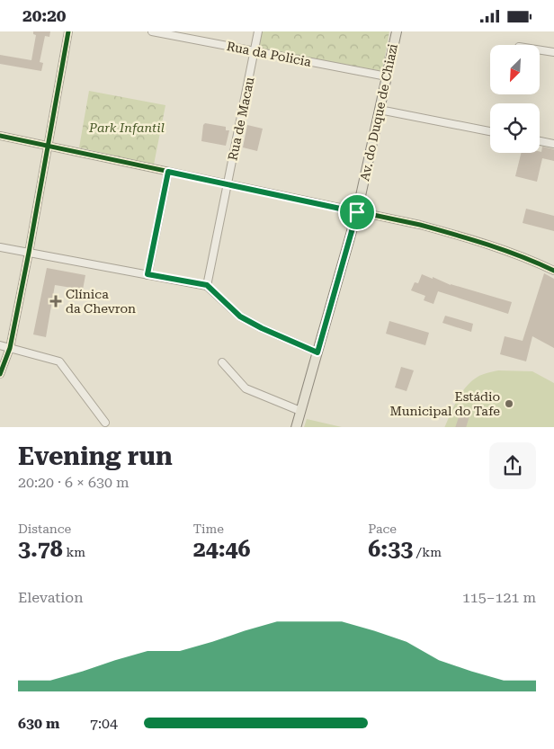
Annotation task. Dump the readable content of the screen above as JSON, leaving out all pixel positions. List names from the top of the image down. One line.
{"streets":{"main road":["Av. do Duque de Chiazi"],"street":["Rua da Policia","Rua de Macau"]},"crossings":[["Rua da Policia","Av. do Duque de Chiazi"],["Rua da Policia","Rua de Macau"]],"parks":["Park Infantil"],"places":{"health":["Clínica da Chevron"],"other":["Estádio Municipal do Tafe"]},"north":"bottom left","page":{"status":"20:20","heading":["Evening run","20:20 · 6 × 630 m"],"stats":[["Distance","3.78 km"],["Time","24:46"],["Pace","6:33 /km"]],"chart":["Elevation","115–121 m"],"list":[{"name":"630 m","note":"7:04"}]}}
